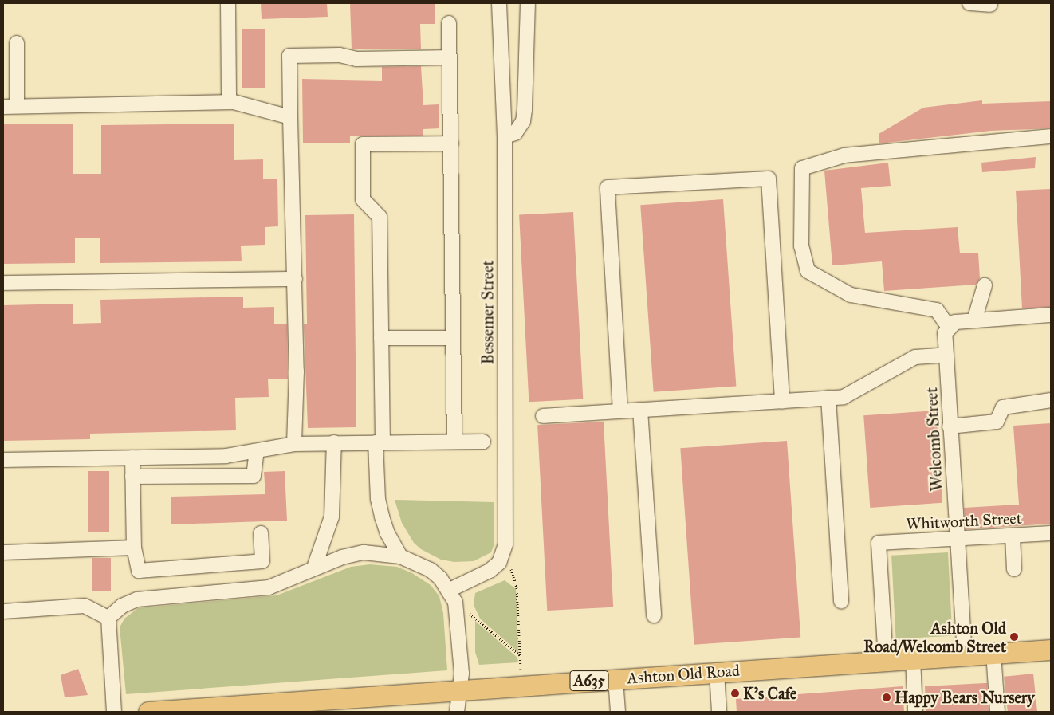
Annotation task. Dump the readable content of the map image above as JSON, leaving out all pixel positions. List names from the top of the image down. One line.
{"streets":{"highway":["Ashton Old Road","A635"],"street":["Bessemer Street","Welcomb Street","Whitworth Street"]},"crossings":[["Welcomb Street","Whitworth Street"],["Welcomb Street","Ashton Old Road"],["Whitworth Street","Ashton Old Road"]],"places":["Ashton Old Road/Welcomb Street","K's Cafe","Happy Bears Nursery"]}
